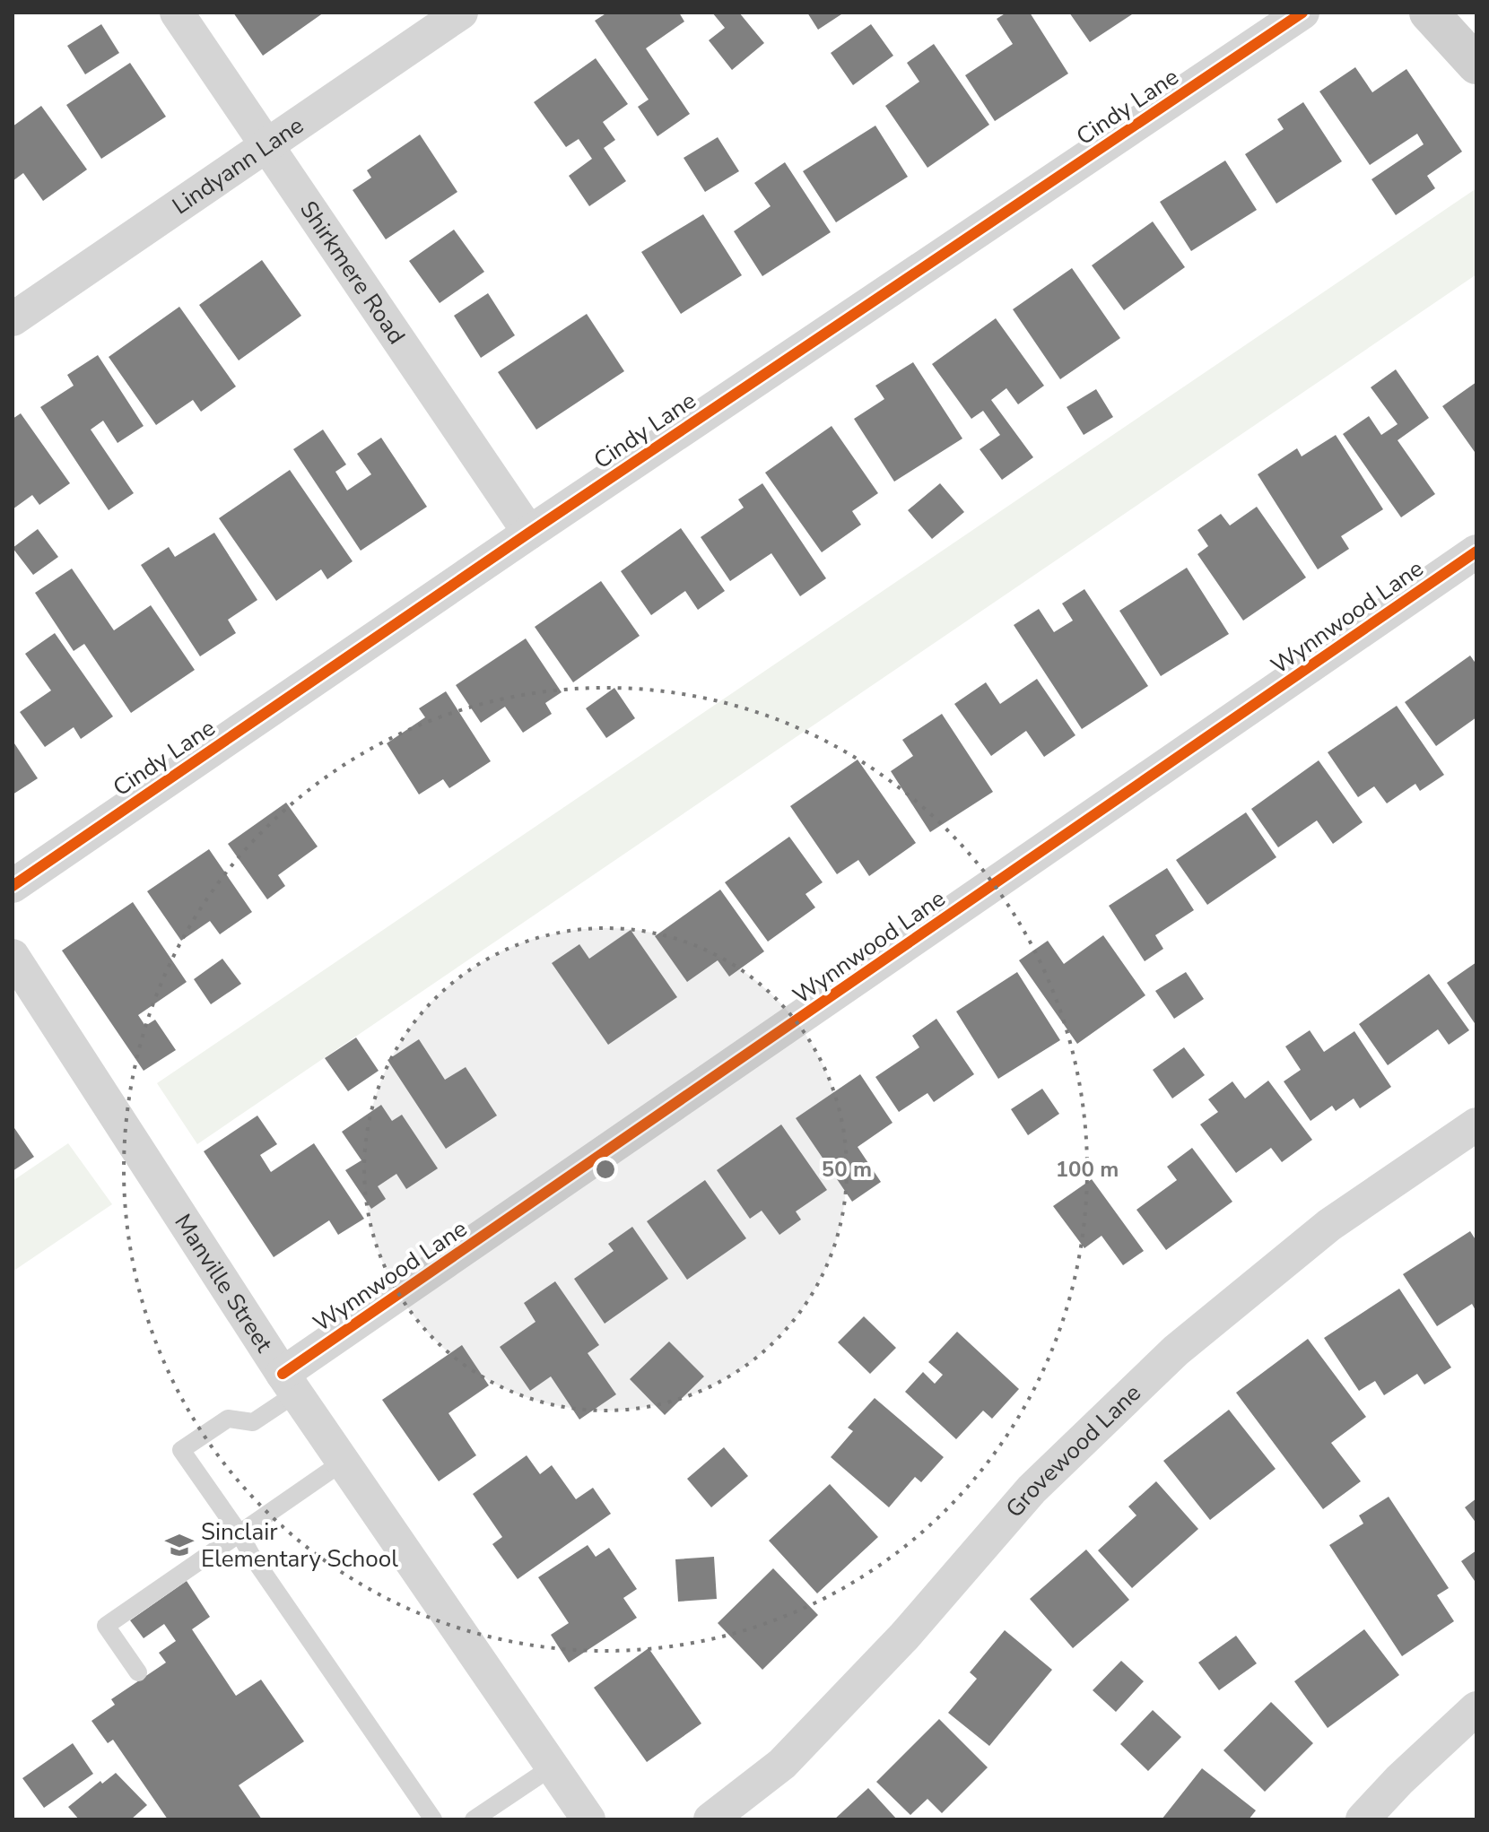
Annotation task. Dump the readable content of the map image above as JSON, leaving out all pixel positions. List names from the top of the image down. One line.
{"streets":{"street":["Cindy Lane","Lindyann Lane","Shirkmere Road","Wynnwood Lane","Manville Street","Grovewood Lane"]},"crossings":[["Cindy Lane","Shirkmere Road"],["Lindyann Lane","Shirkmere Road"],["Wynnwood Lane","Manville Street"]],"places":{"school or university":["Sinclair Elementary School"]},"rings":["50 m","100 m"]}
